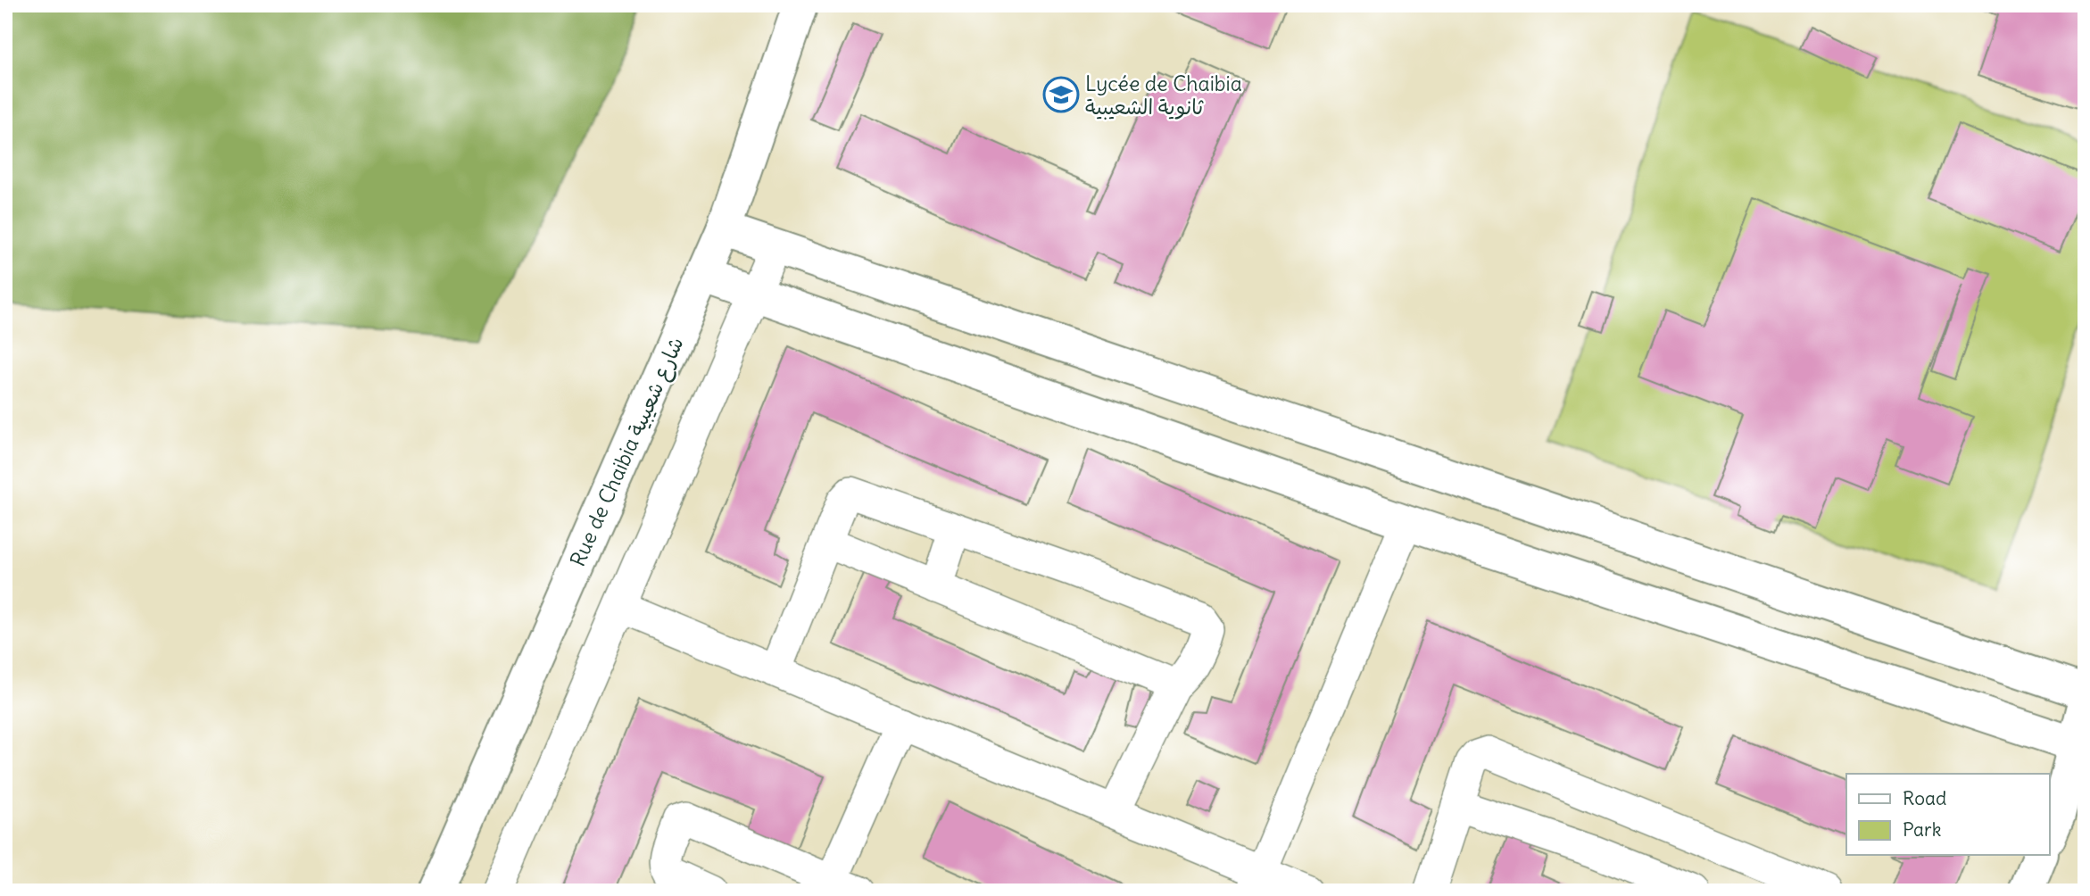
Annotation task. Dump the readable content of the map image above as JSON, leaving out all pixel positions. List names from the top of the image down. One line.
{"streets":{"street":["Rue de Chaibia شارع شعيبية"]},"places":{"school or university":["Lycée de Chaibia ثانوية الشعيبية"]},"legend":["Road","Park"]}
